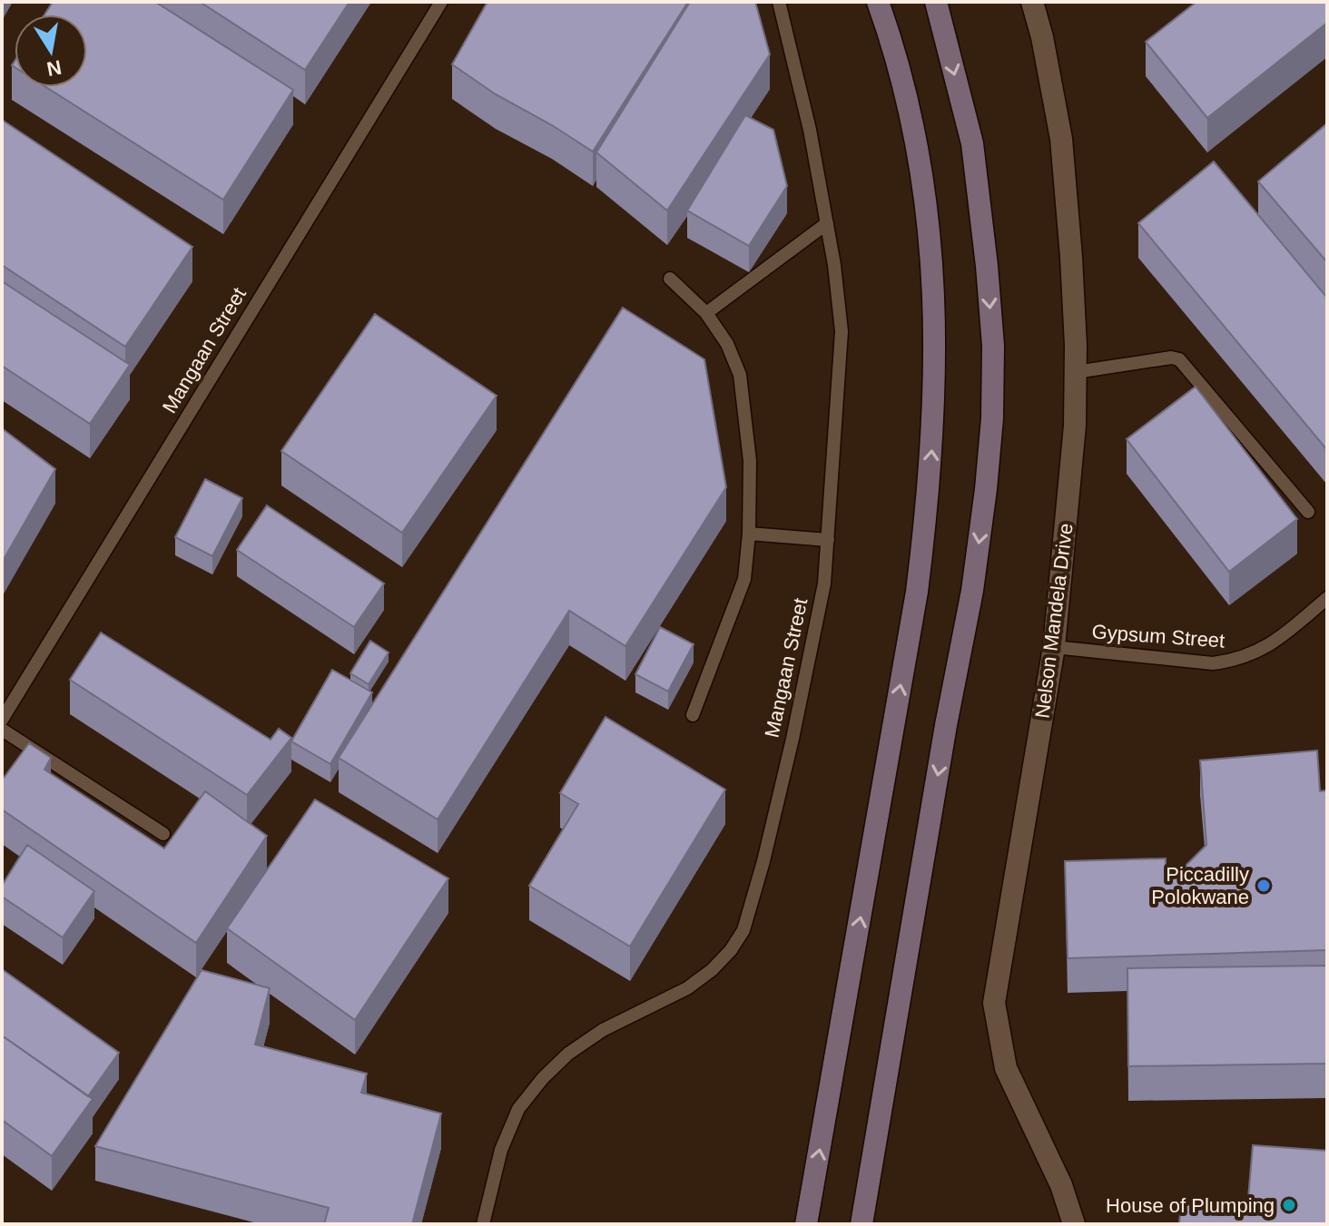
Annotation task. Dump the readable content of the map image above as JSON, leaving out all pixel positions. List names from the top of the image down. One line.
{"streets":{"street":["Nelson Mandela Drive"],"lane":["Mangaan Street","Gypsum Street"]},"crossings":[["Nelson Mandela Drive","Gypsum Street"]],"places":["Piccadilly Polokwane","House of Plumping"],"north":"bottom"}
